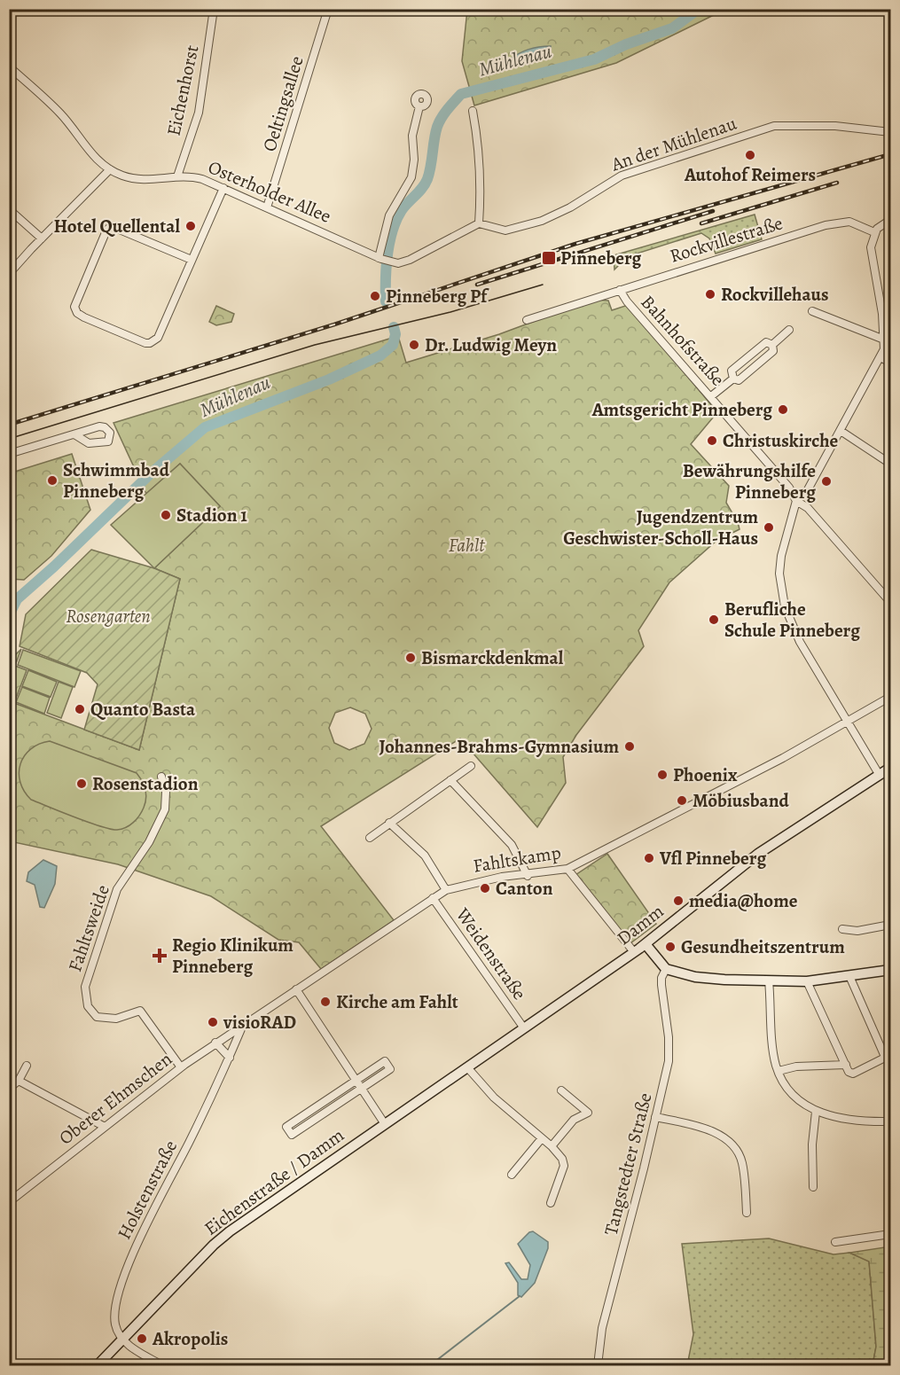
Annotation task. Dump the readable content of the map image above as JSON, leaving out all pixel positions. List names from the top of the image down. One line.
{"streets":{"main road":["Damm","Eichenstraße / Damm"],"street":["Eichenhorst","Oeltingsallee","An der Mühlenau","Osterholder Allee","Rockvillestraße","Bahnhofstraße","Fahltskamp","Fahltsweide","Weidenstraße","Oberer Ehmschen","Tangstedter Straße","Holstenstraße"]},"crossings":[["Eichenhorst","Osterholder Allee"],["Oeltingsallee","Osterholder Allee"],["An der Mühlenau","Osterholder Allee"],["Rockvillestraße","Bahnhofstraße"],["Fahltskamp","Weidenstraße"],["Fahltskamp","Oberer Ehmschen"],["Fahltskamp","Holstenstraße"],["Damm","Weidenstraße"],["Damm","Eichenstraße / Damm"],["Fahltsweide","Oberer Ehmschen"],["Oberer Ehmschen","Holstenstraße"],["Eichenstraße / Damm","Holstenstraße"]],"water":["Mühlenau"],"parks":["Fahlt","Rosengarten"],"places":{"other":["Autohof Reimers","Hotel Quellental","Rockvillehaus","Pinneberg Pf","Dr. Ludwig Meyn","Amtsgericht Pinneberg","Christuskirche","Schwimmbad Pinneberg","Bewährungshilfe Pinneberg","Stadion 1","Jugendzentrum Geschwister-Scholl-Haus","Berufliche Schule Pinneberg","Bismarckdenkmal","Quanto Basta","Johannes-Brahms-Gymnasium","Phoenix","Rosenstadion","Möbiusband","Vfl Pinneberg","Canton","media@home","Gesundheitszentrum","Kirche am Fahlt","visioRAD","Akropolis"],"transit":["Pinneberg"],"health":["Regio Klinikum Pinneberg"]}}
